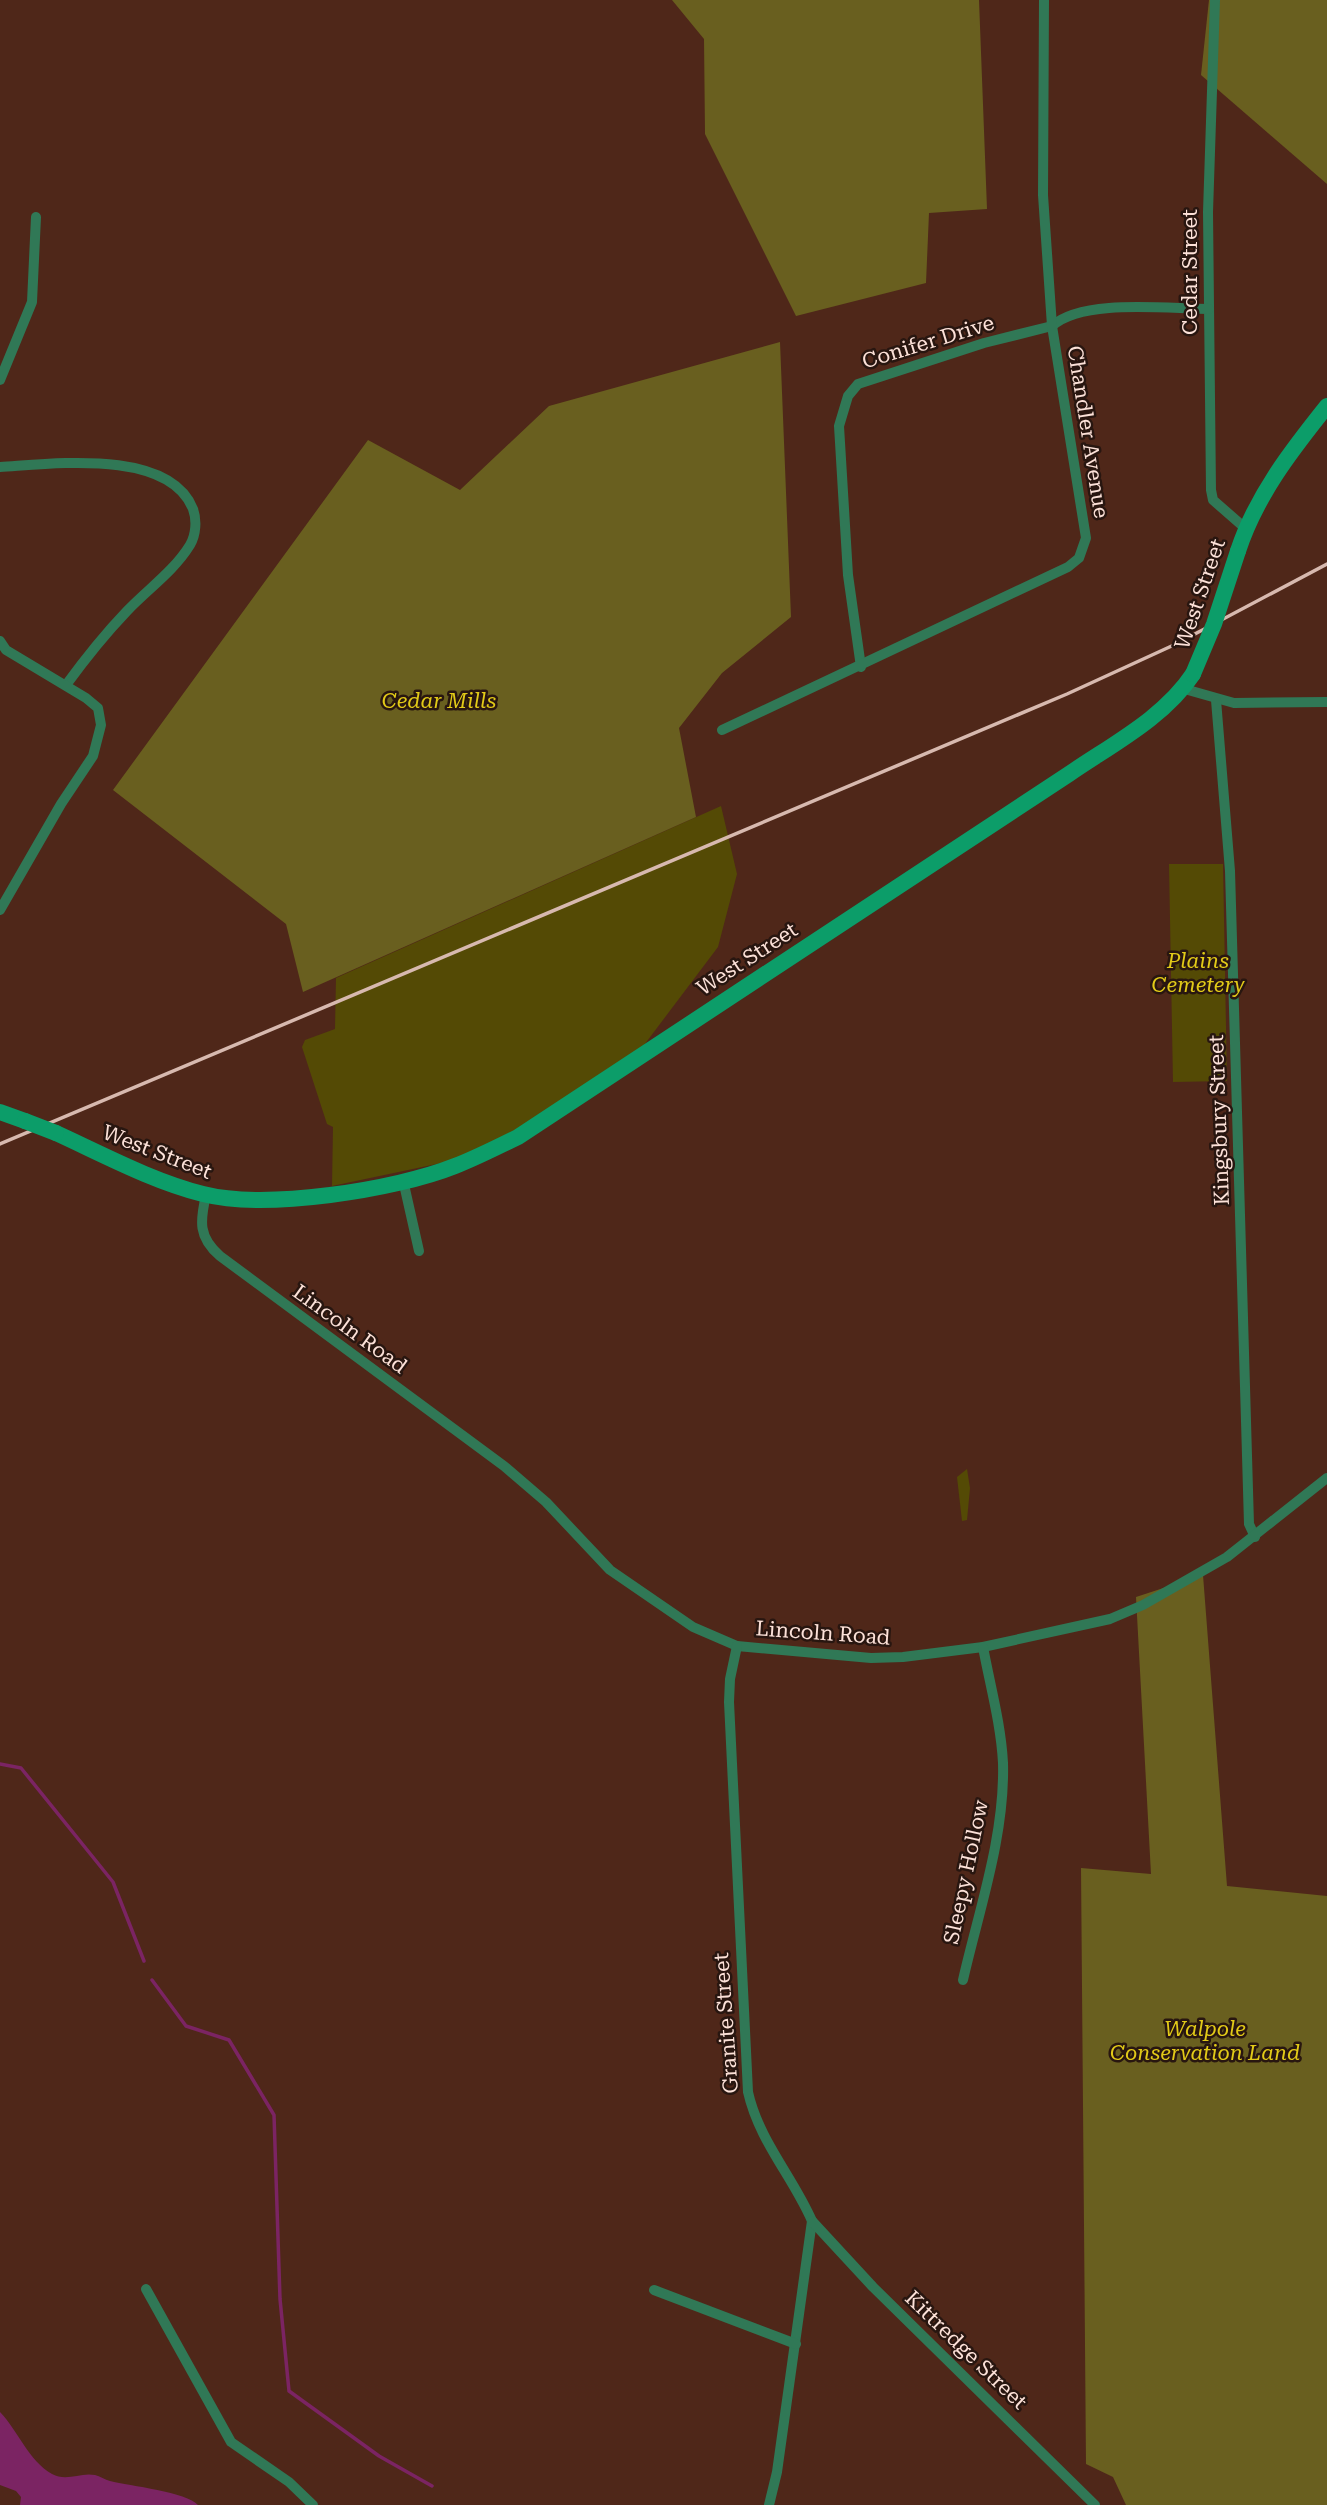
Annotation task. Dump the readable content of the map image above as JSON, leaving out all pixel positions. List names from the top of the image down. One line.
{"streets":{"main road":["West Street"],"street":["Cedar Street","Conifer Drive","Chandler Avenue","Kingsbury Street","Lincoln Road","Sleepy Hollow","Granite Street","Kittredge Street"]},"crossings":[["Cedar Street","Conifer Drive"],["Cedar Street","West Street"],["Conifer Drive","Chandler Avenue"],["West Street","Lincoln Road"],["Kingsbury Street","Lincoln Road"],["Lincoln Road","Sleepy Hollow"],["Lincoln Road","Granite Street"],["Granite Street","Kittredge Street"]],"parks":["Cedar Mills","Plains Cemetery","Walpole Conservation Land"]}
